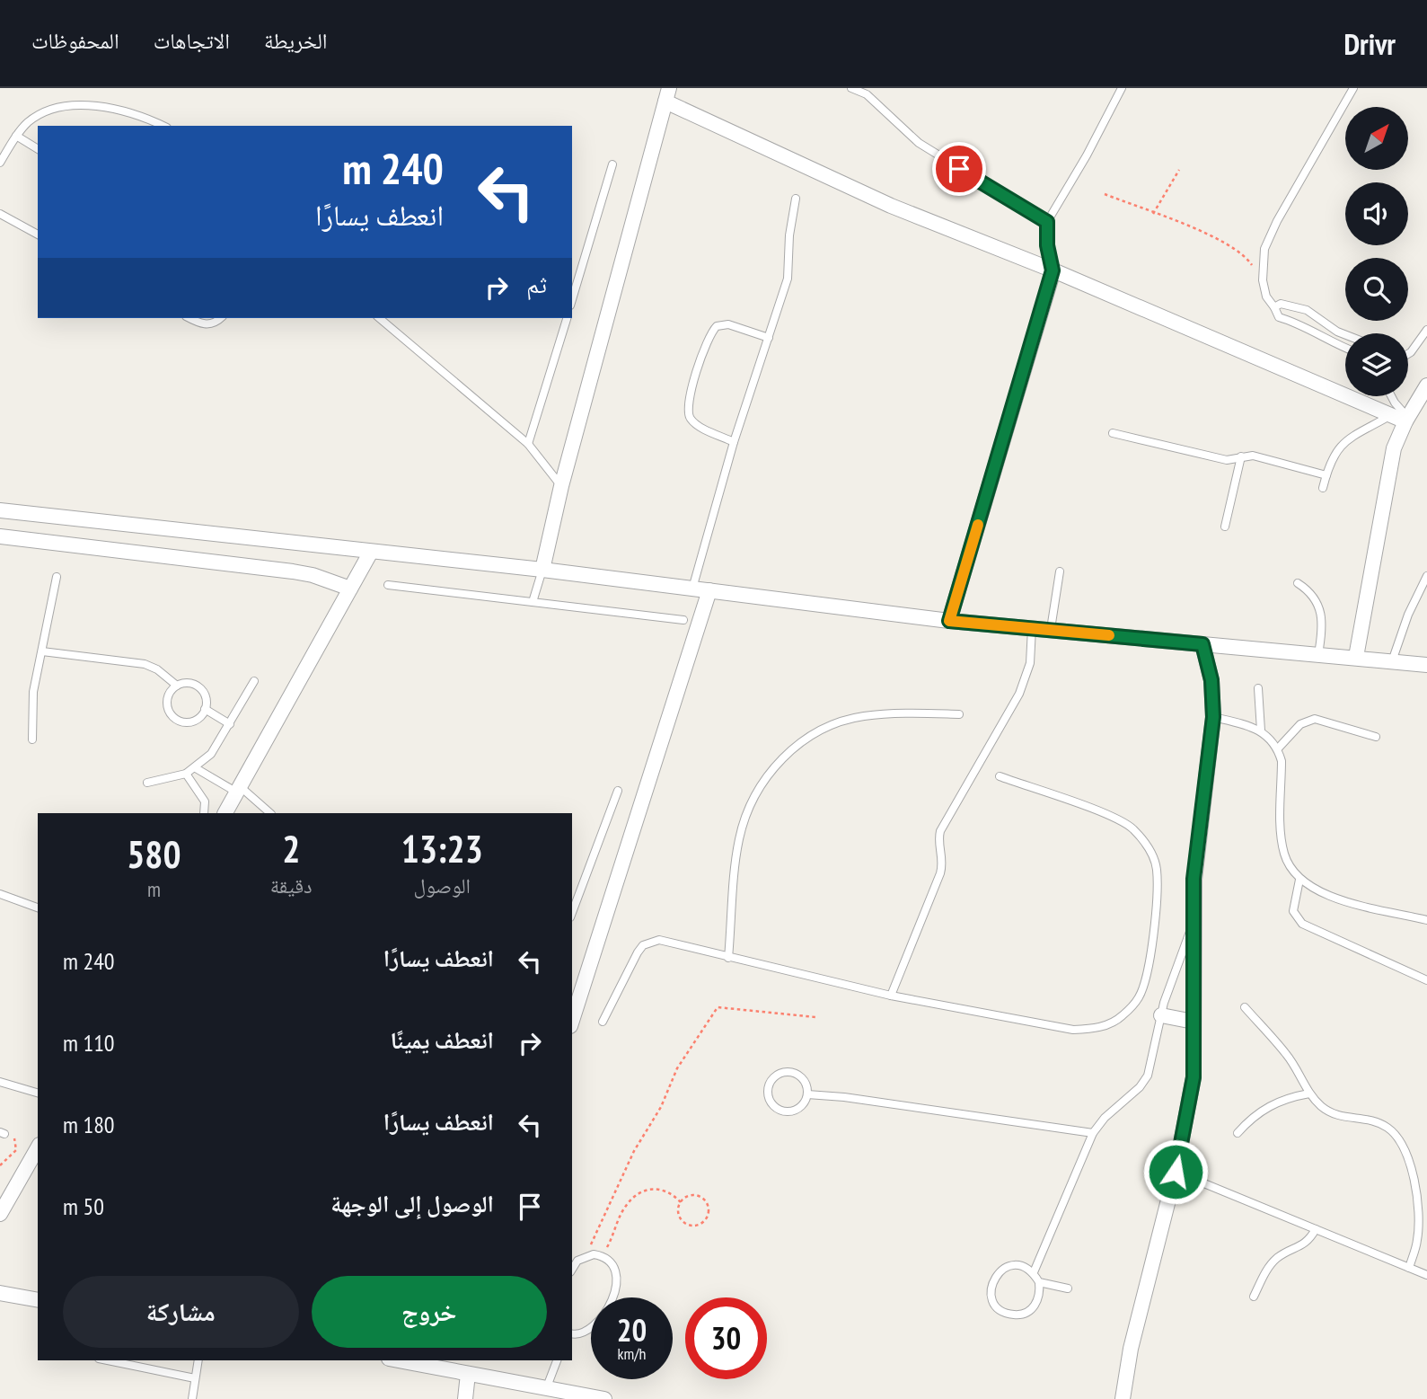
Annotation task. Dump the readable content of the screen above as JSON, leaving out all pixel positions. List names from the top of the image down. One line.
{"north":"top right","page":{"header":"Drivr","nav":["الخريطة","الاتجاهات","المحفوظات"],"turn":["240 m","انعطف يسارًا"],"then":"ثم","eta":["13:23","الوصول","2","دقيقة","580","m"],"list":[{"name":"انعطف يسارًا","value":"240 m"},{"name":"انعطف يمينًا","value":"110 m"},{"name":"انعطف يسارًا","value":"180 m"},{"name":"الوصول إلى الوجهة","value":"50 m"}],"buttons":["خروج","مشاركة"],"speed":"20 km/h","limit":"30"}}
